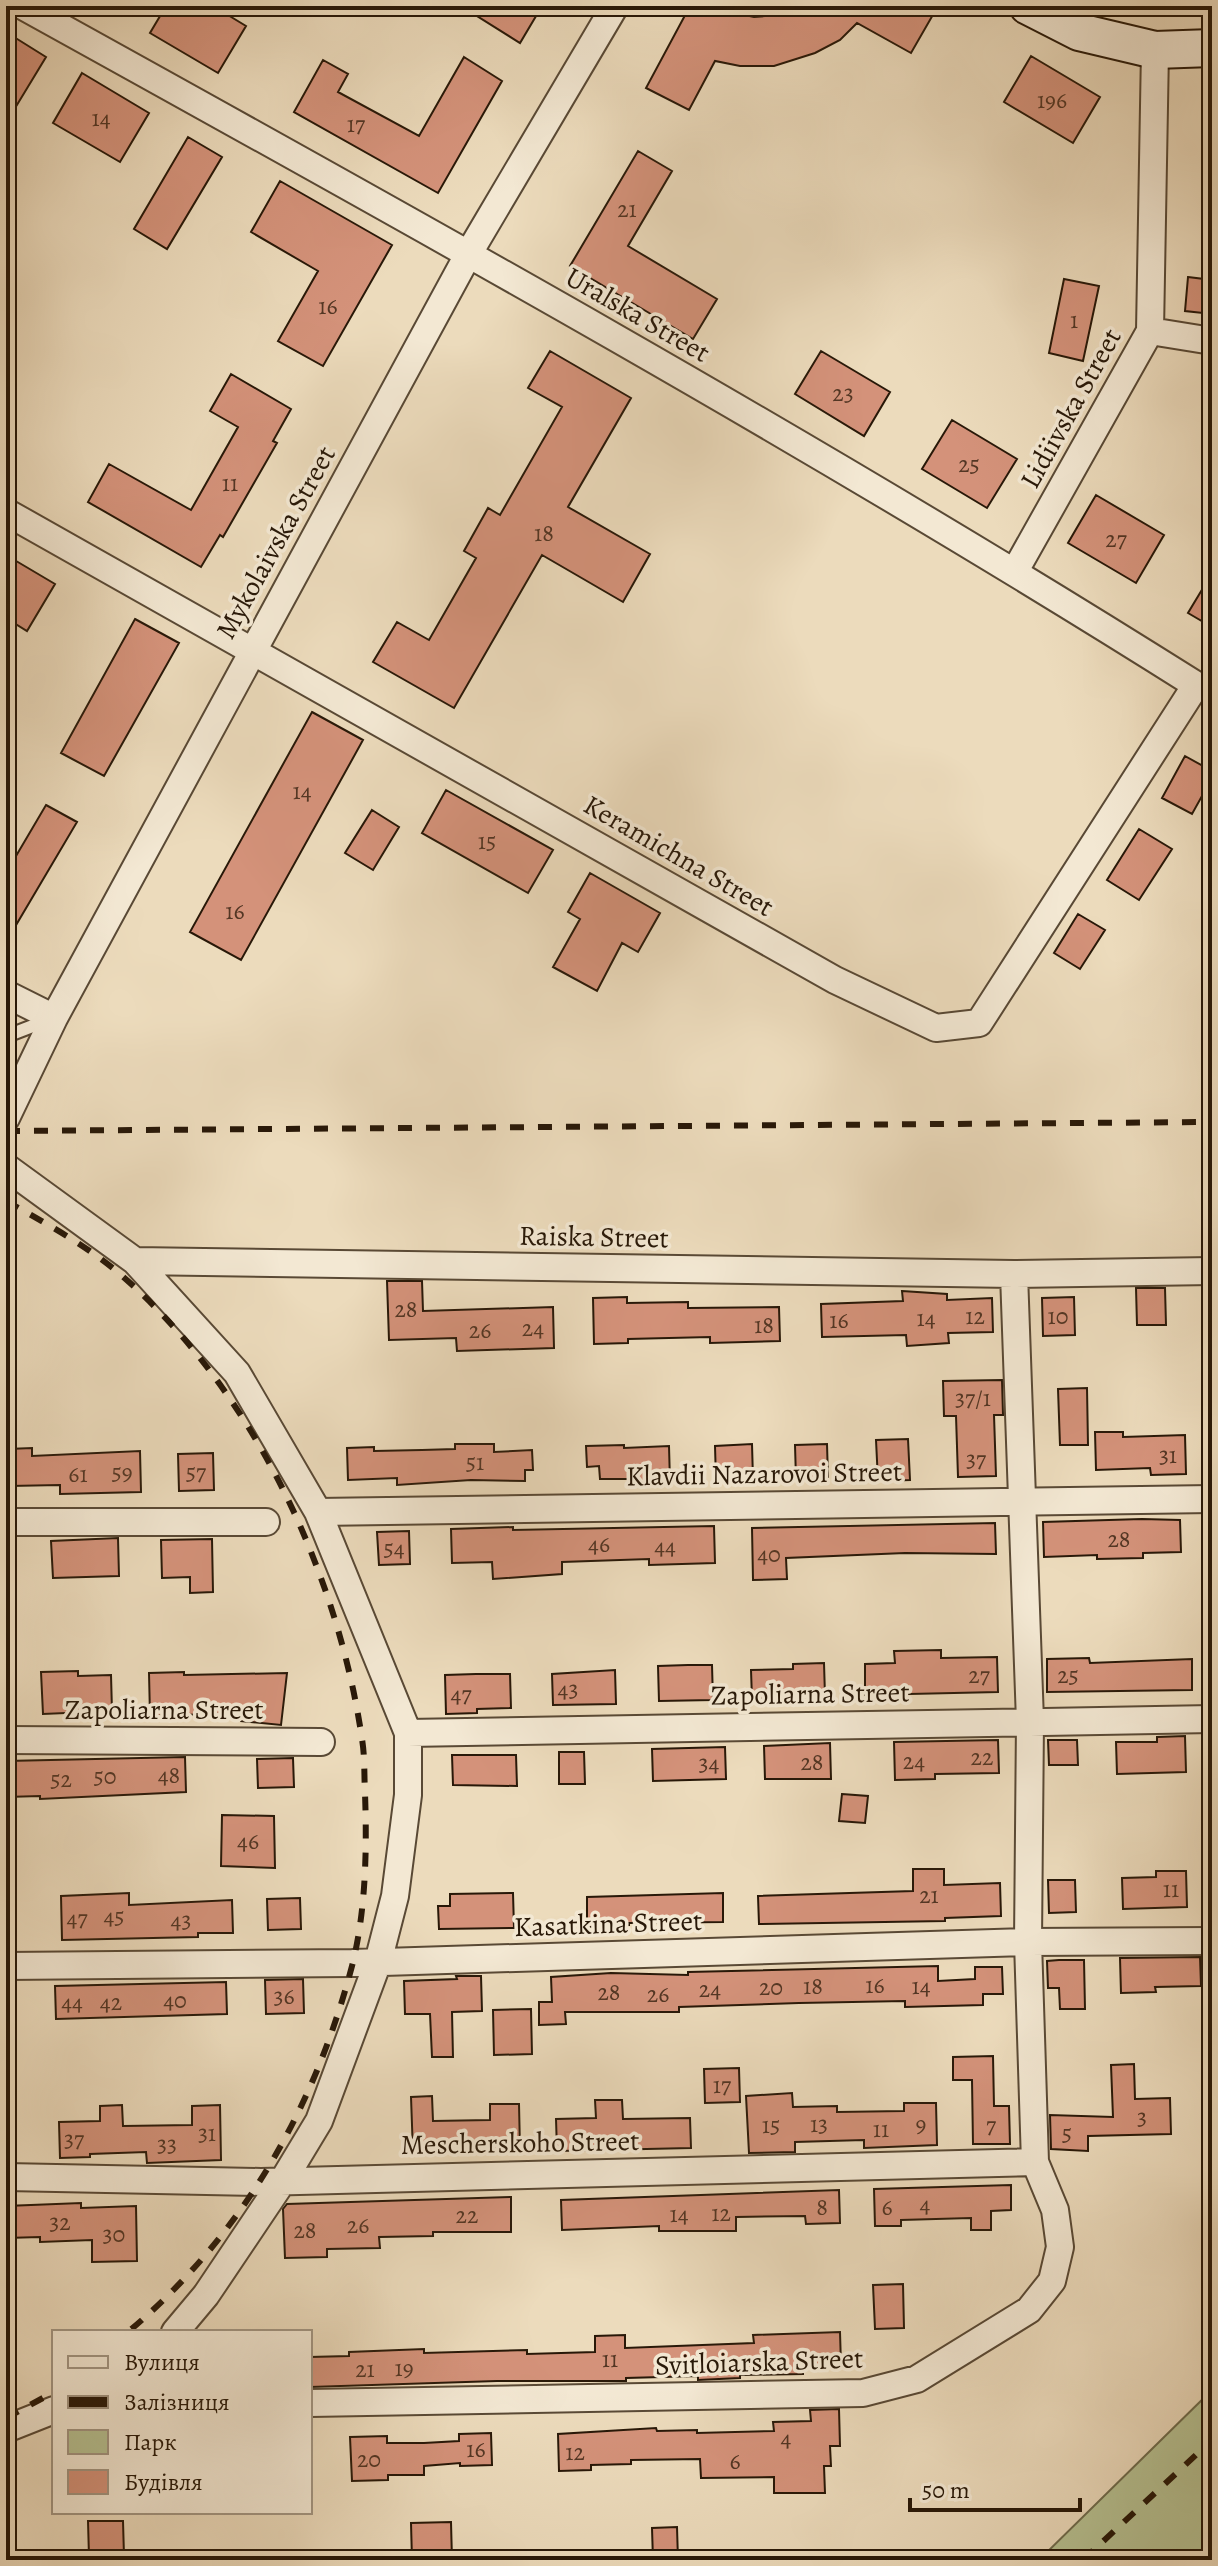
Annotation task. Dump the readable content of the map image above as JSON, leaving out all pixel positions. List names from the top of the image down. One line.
{"streets":{"street":["Uralska Street","Lidiivska Street","Mykolaivska Street","Keramichna Street","Raiska Street","Klavdii Nazarovoi Street","Zapoliarna Street","Kasatkina Street","Mescherskoho Street","Svitloiarska Street"]},"crossings":[["Uralska Street","Lidiivska Street"],["Uralska Street","Mykolaivska Street"],["Uralska Street","Keramichna Street"],["Mykolaivska Street","Keramichna Street"],["Mescherskoho Street","Svitloiarska Street"]],"house_numbers":["196","14","17","21","16","1","23","25","11","18","27","14","15","16","28","12","10","14","16","18","24","26","37/1","31","37","51","59","57","61","28","46","44","54","40","27","25","43","47","22","24","28","34","48","50","52","46","11","21","45","47","43","16","18","14","20","24","28","26","36","40","44","42","17","3","13","9","15","7","11","31","5","37","33","4","8","6","12","14","22","32","26","28","30","11","19","21","4","16","12","20","6"],"legend":["Вулиця","Залізниця","Парк","Будівля"],"scale_bar":"50 m"}
